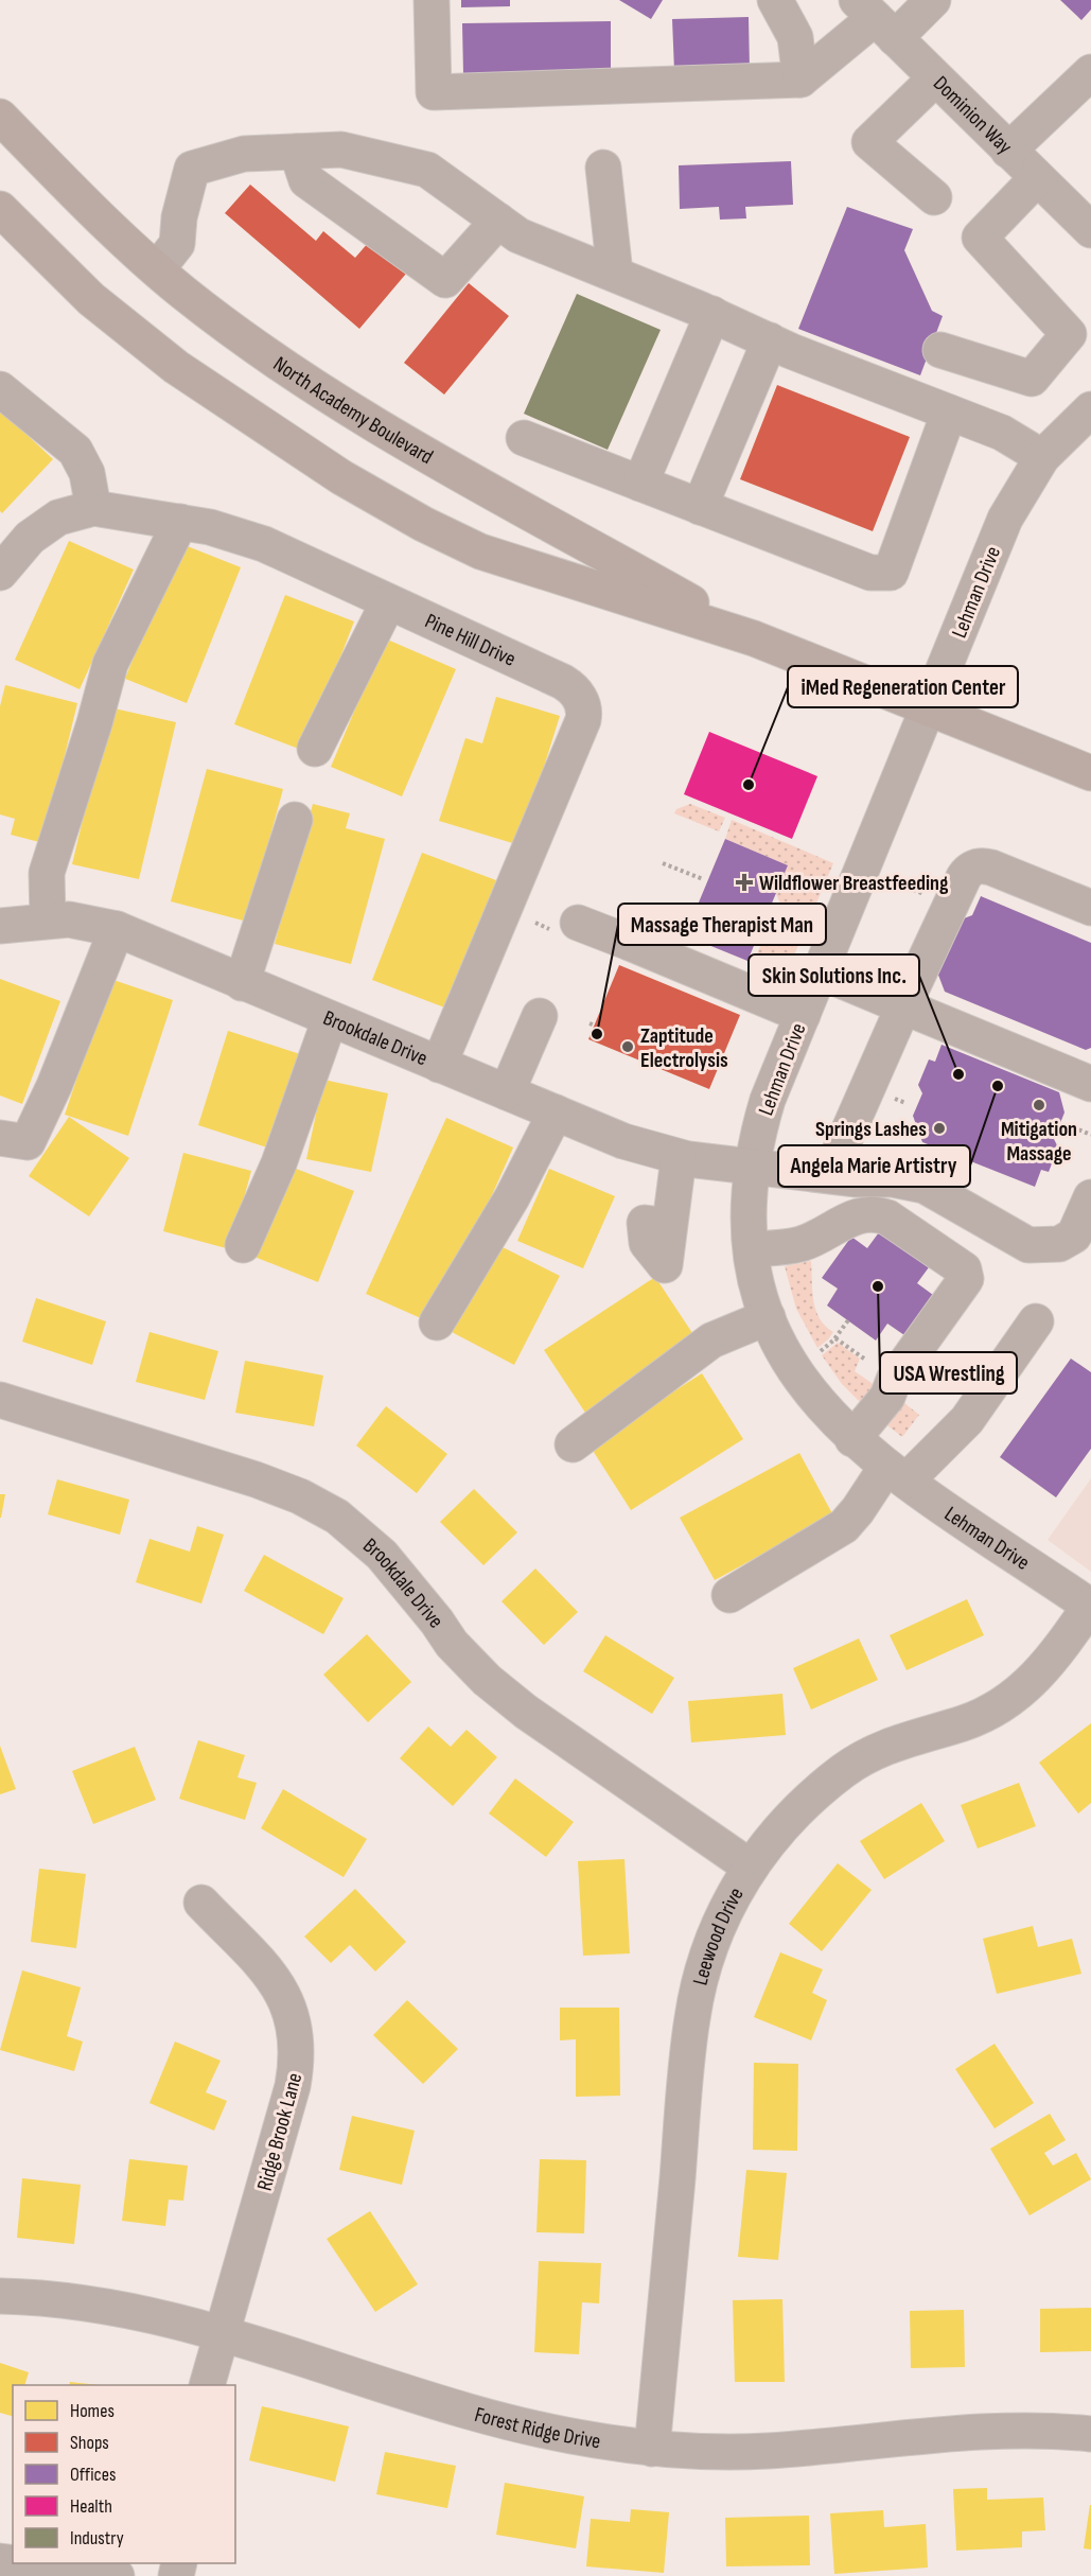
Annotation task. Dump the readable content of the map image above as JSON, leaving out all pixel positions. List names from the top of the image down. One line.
{"streets":{"highway":["North Academy Boulevard"],"street":["Dominion Way","Lehman Drive","Pine Hill Drive","Brookdale Drive","Leewood Drive","Ridge Brook Lane","Forest Ridge Drive"]},"crossings":[["North Academy Boulevard","Lehman Drive"],["Lehman Drive","Brookdale Drive"],["Lehman Drive","Leewood Drive"],["Pine Hill Drive","Brookdale Drive"],["Brookdale Drive","Leewood Drive"],["Leewood Drive","Forest Ridge Drive"],["Ridge Brook Lane","Forest Ridge Drive"]],"places":{"other":["iMed Regeneration Center","Massage Therapist Man","Zaptitude Electrolysis","Skin Solutions Inc.","Angela Marie Artistry","Mitigation Massage","Springs Lashes","USA Wrestling"],"health":["Wildflower Breastfeeding"]},"legend":["Homes","Shops","Offices","Health","Industry"]}
